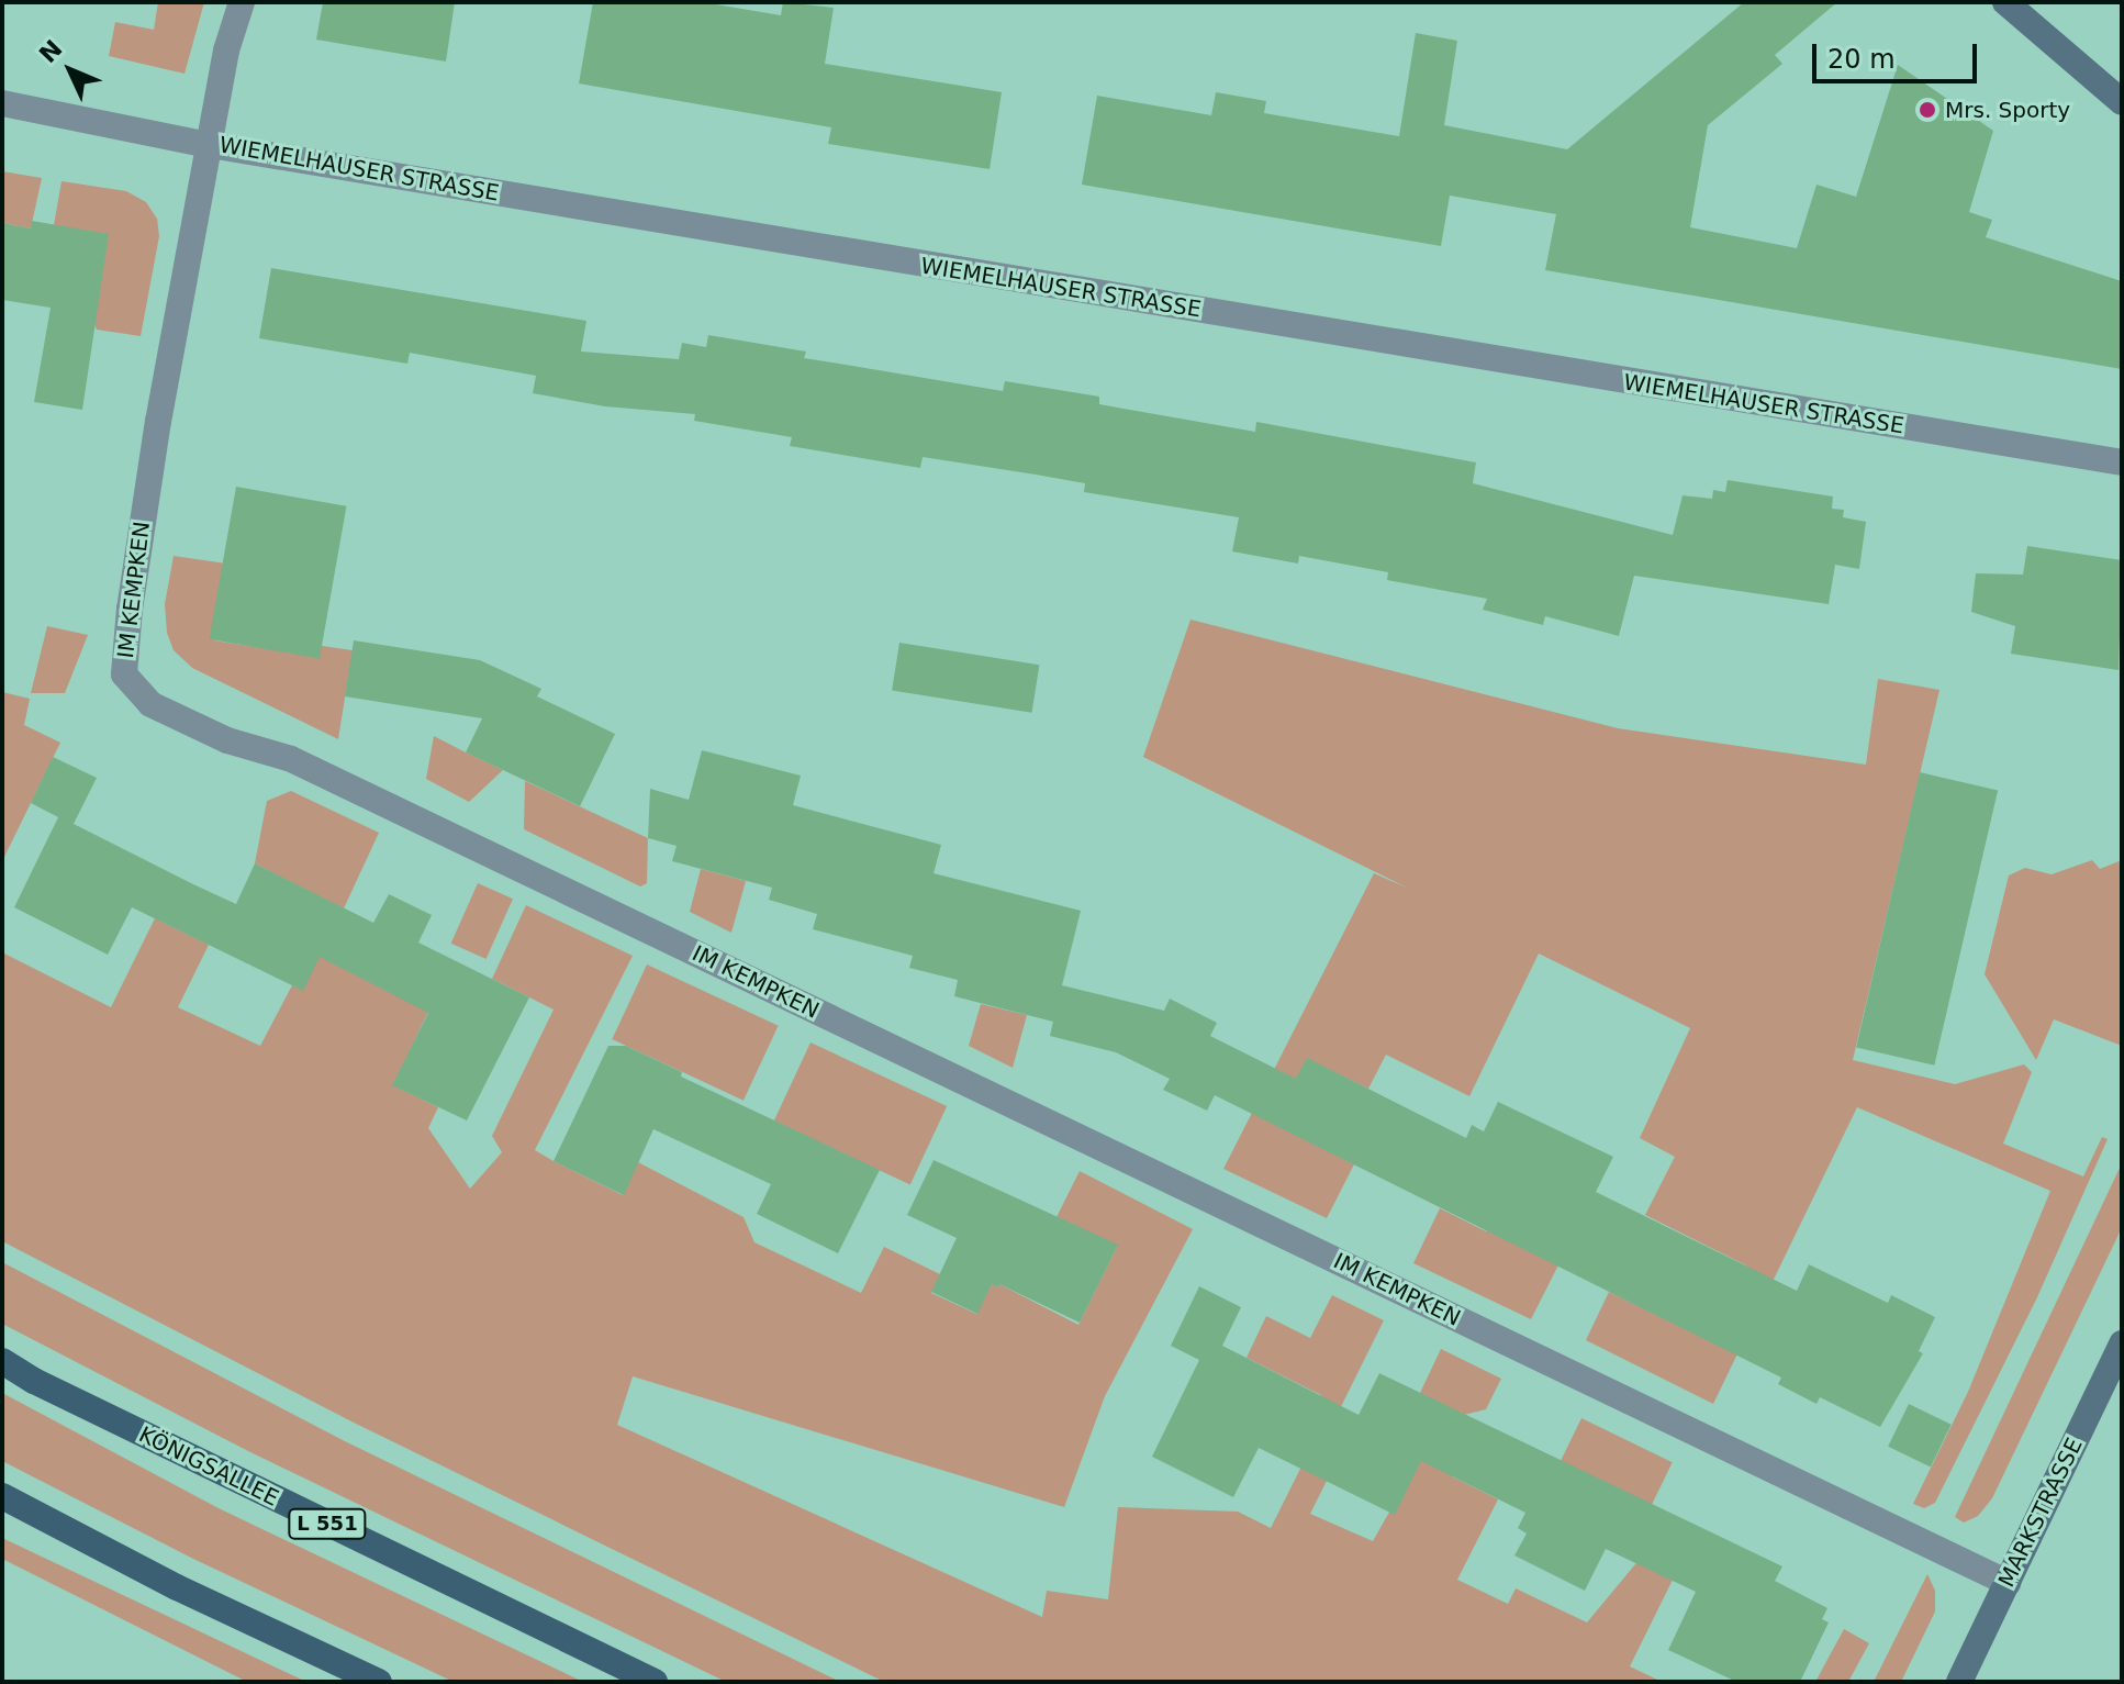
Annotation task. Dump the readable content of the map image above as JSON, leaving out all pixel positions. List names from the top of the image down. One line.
{"streets":{"main road":["KÖNIGSALLEE","MARKSTRASSE","L 551"],"street":["WIEMELHAUSER STRASSE","IM KEMPKEN"]},"crossings":[["WIEMELHAUSER STRASSE","IM KEMPKEN"],["IM KEMPKEN","MARKSTRASSE"]],"places":["Mrs. Sporty"],"scale_bar":"20 m","north":"top left"}
